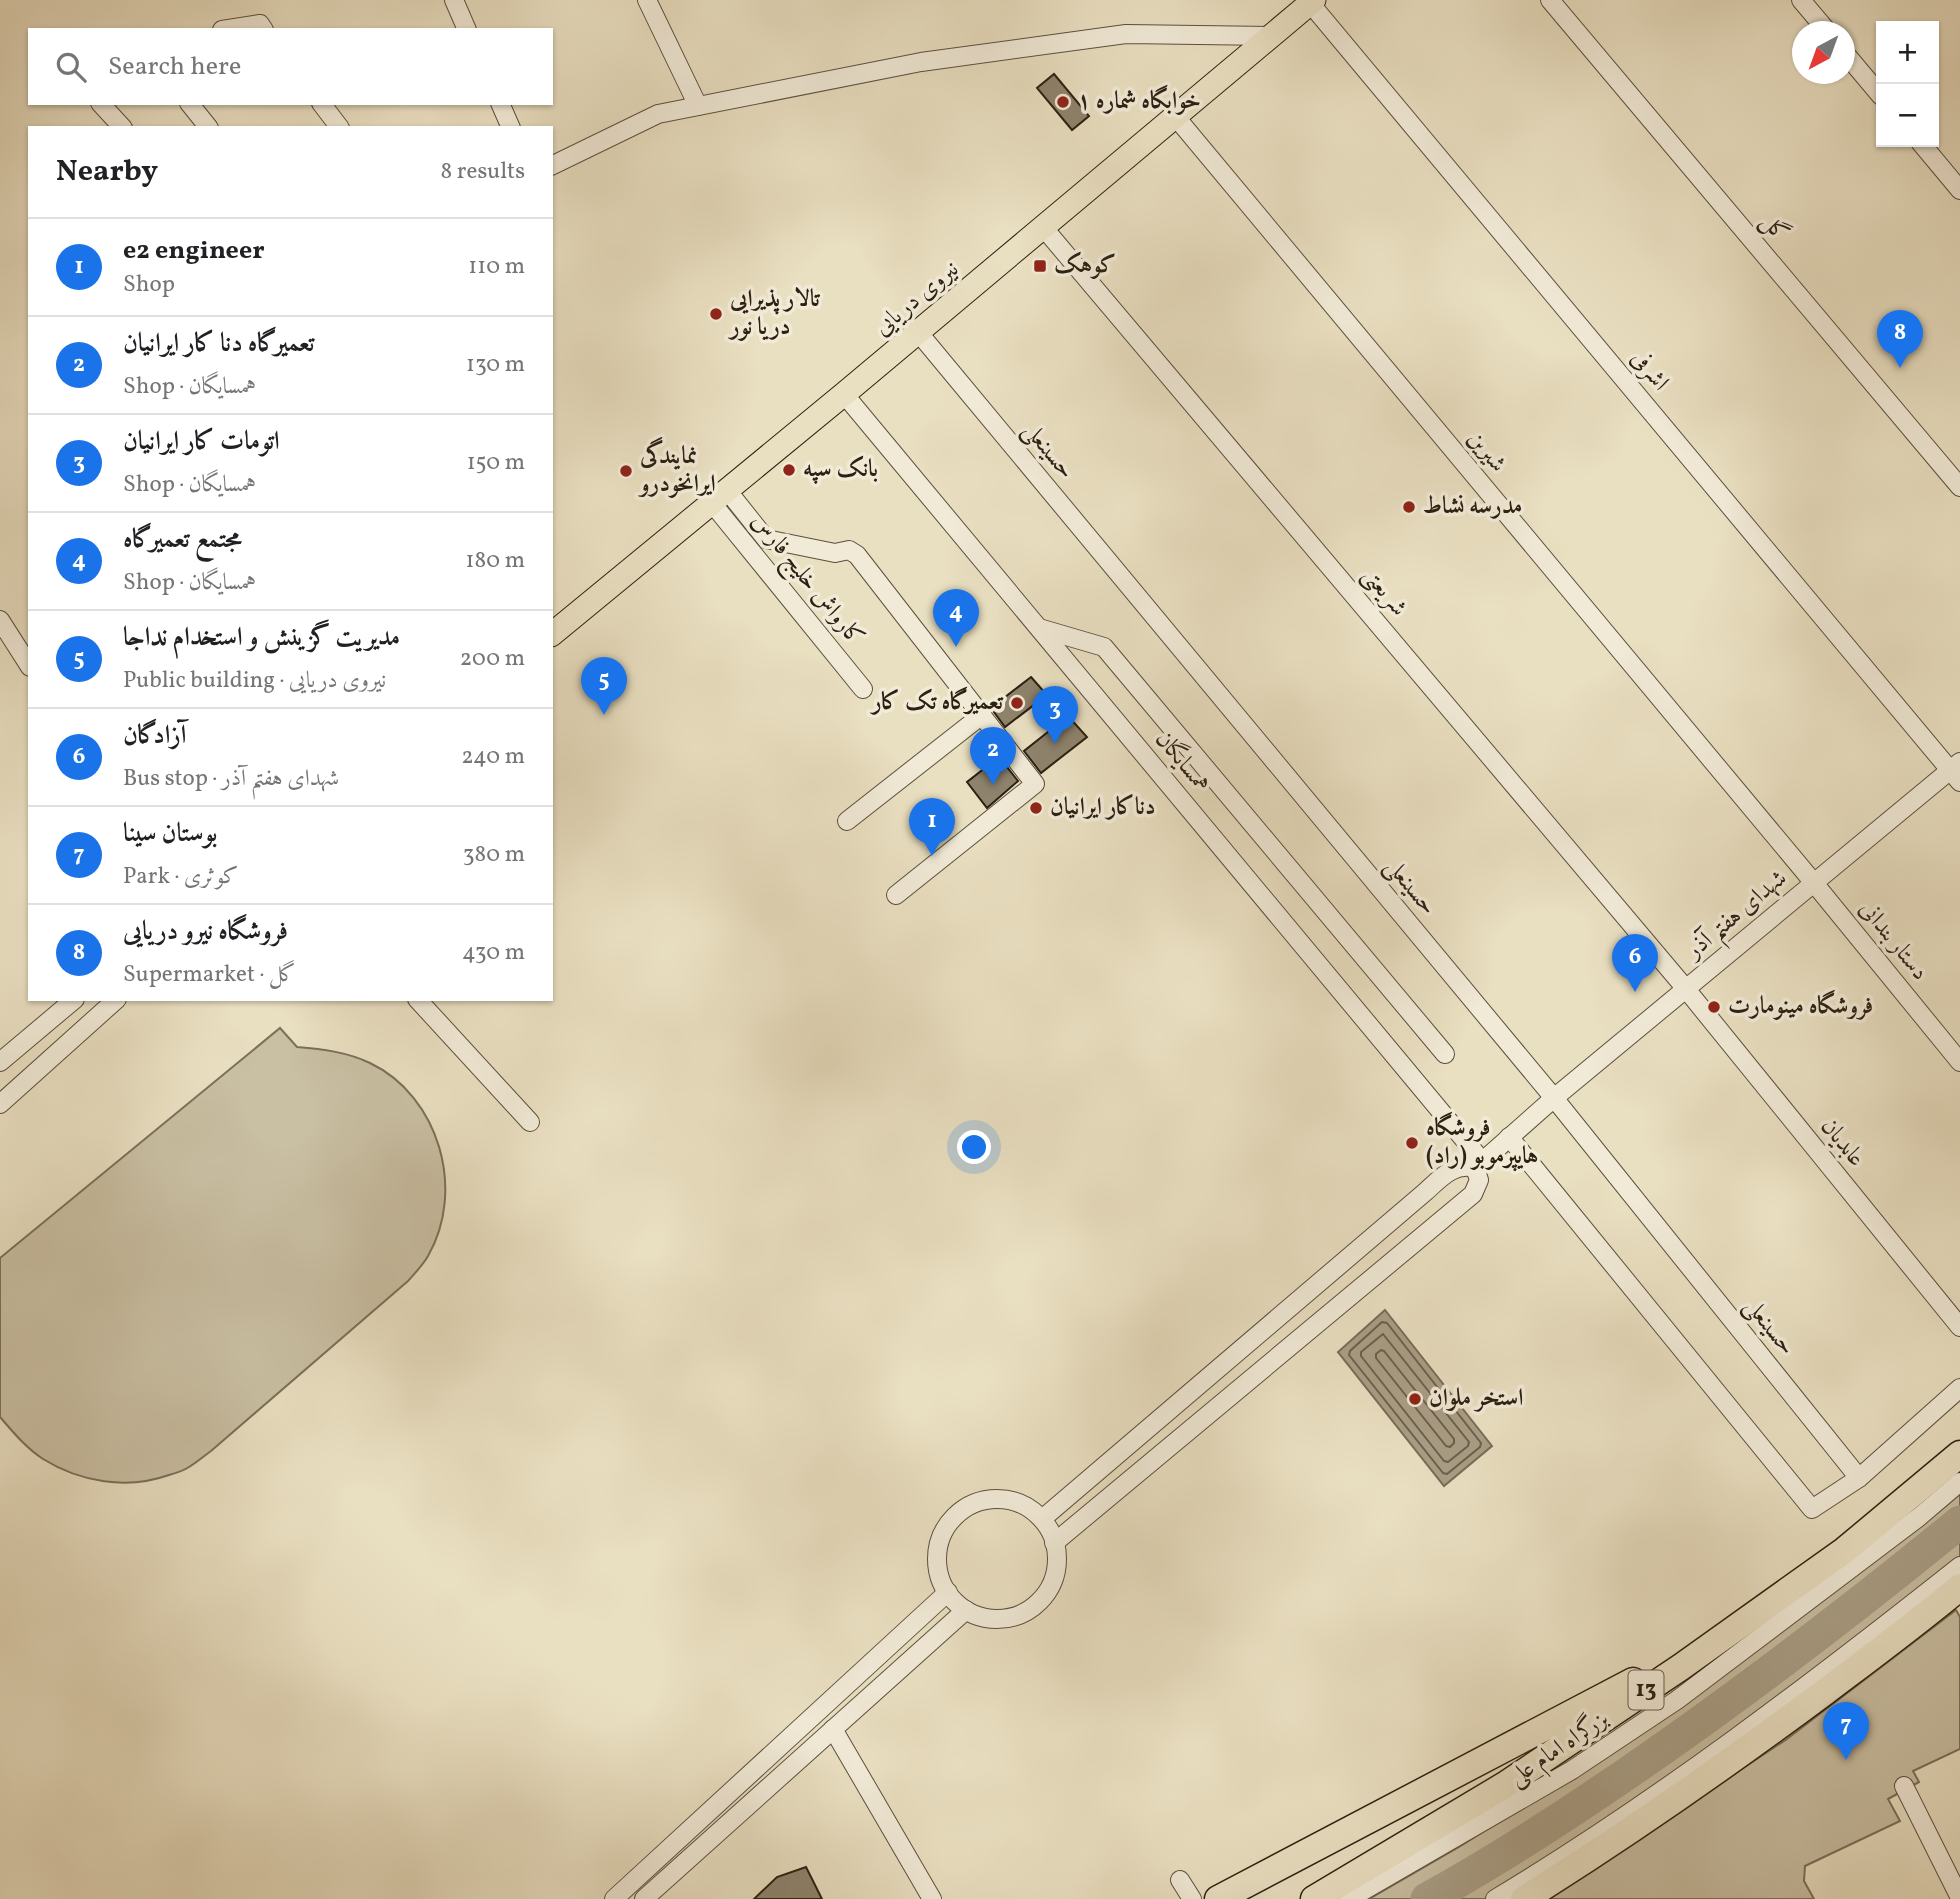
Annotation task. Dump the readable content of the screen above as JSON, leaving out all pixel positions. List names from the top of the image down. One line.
{"streets":{"highway":["13","بزرگراه امام علی"],"main road":["نیروی دریایی"],"street":["گل","اشرفی","حسینعلی","شیرین","کارواش خلیج فارس","شریعتی","همسایگان","شهدای هفتم آذر","دستار بندانی","عابدیان"]},"crossings":[["نیروی دریایی","اشرفی"],["نیروی دریایی","حسینعلی"],["نیروی دریایی","شیرین"],["نیروی دریایی","کارواش خلیج فارس"],["نیروی دریایی","شریعتی"],["نیروی دریایی","همسایگان"],["اشرفی","شهدای هفتم آذر"],["حسینعلی","شهدای هفتم آذر"],["شیرین","شهدای هفتم آذر"],["شیرین","دستار بندانی"],["شریعتی","شهدای هفتم آذر"],["شریعتی","عابدیان"],["همسایگان","شهدای هفتم آذر"],["شهدای هفتم آذر","دستار بندانی"],["شهدای هفتم آذر","عابدیان"]],"places":{"other":["خوابگاه شماره ۱","تالار پذیرایی دریا نور","بانک سپه","نمایندگی ایرانخودرو","مدرسه نشاط","تعمیرگاه تک کار","دناکار ایرانیان","فروشگاه مینومارت","فروشگاه هایپرموبو (راد)","استخر ملوان"],"transit":["کوهک"]},"north":"bottom left","page":{"map_buttons":["+","−"],"search":"Search here","heading":["Nearby","8 results"],"list":[{"mark":"1","name":"e2 engineer","note":"Shop","value":"110 m"},{"mark":"2","name":"تعمیرگاه دنا کار ایرانیان","note":"Shop · همسایگان","value":"130 m"},{"mark":"3","name":"اتومات کار ایرانیان","note":"Shop · همسایگان","value":"150 m"},{"mark":"4","name":"مجتمع تعمیرگاه","note":"Shop · همسایگان","value":"180 m"},{"mark":"5","name":"مدیریت گزینش و استخدام نداجا","note":"Public building · نیروی دریایی","value":"200 m"},{"mark":"6","name":"آزادگان","note":"Bus stop · شهدای هفتم آذر","value":"240 m"},{"mark":"7","name":"بوستان سینا","note":"Park · کوثری","value":"380 m"},{"mark":"8","name":"فروشگاه نیرو دریایی","note":"Supermarket · گل","value":"430 m"}],"pins":["8","4","5","3","2","1","6","7"]}}
